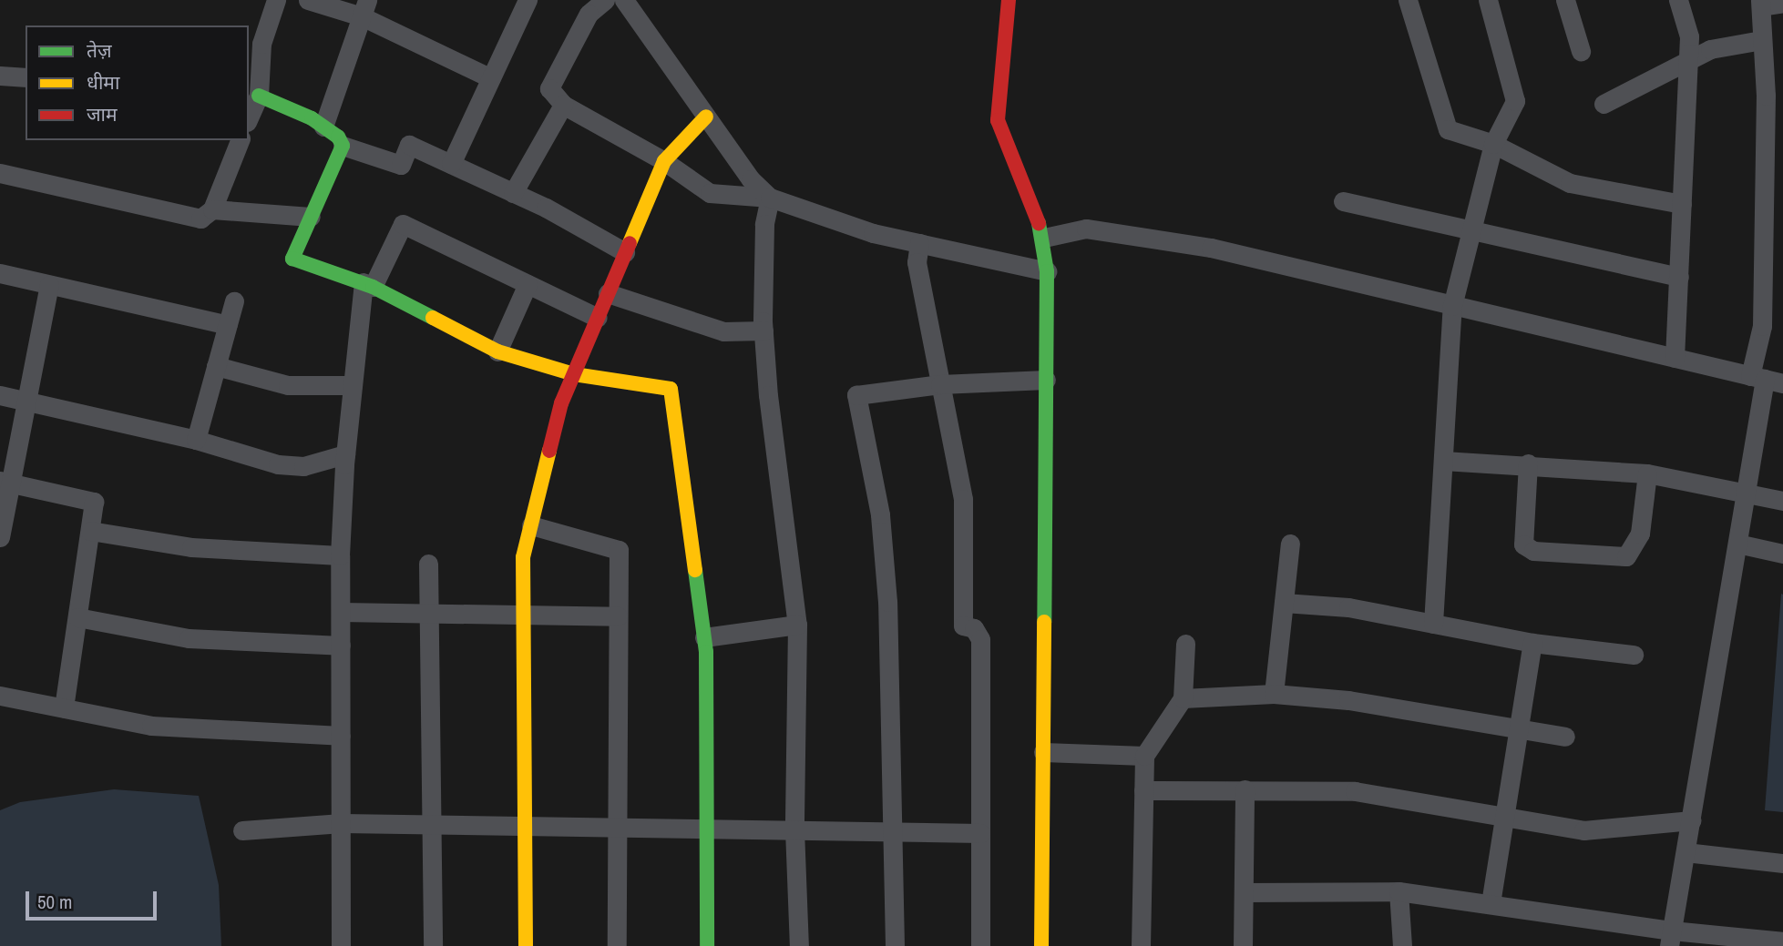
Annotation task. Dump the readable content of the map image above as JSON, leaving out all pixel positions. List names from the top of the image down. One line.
{"legend":["तेज़","धीमा","जाम"],"scale_bar":"50 m"}
